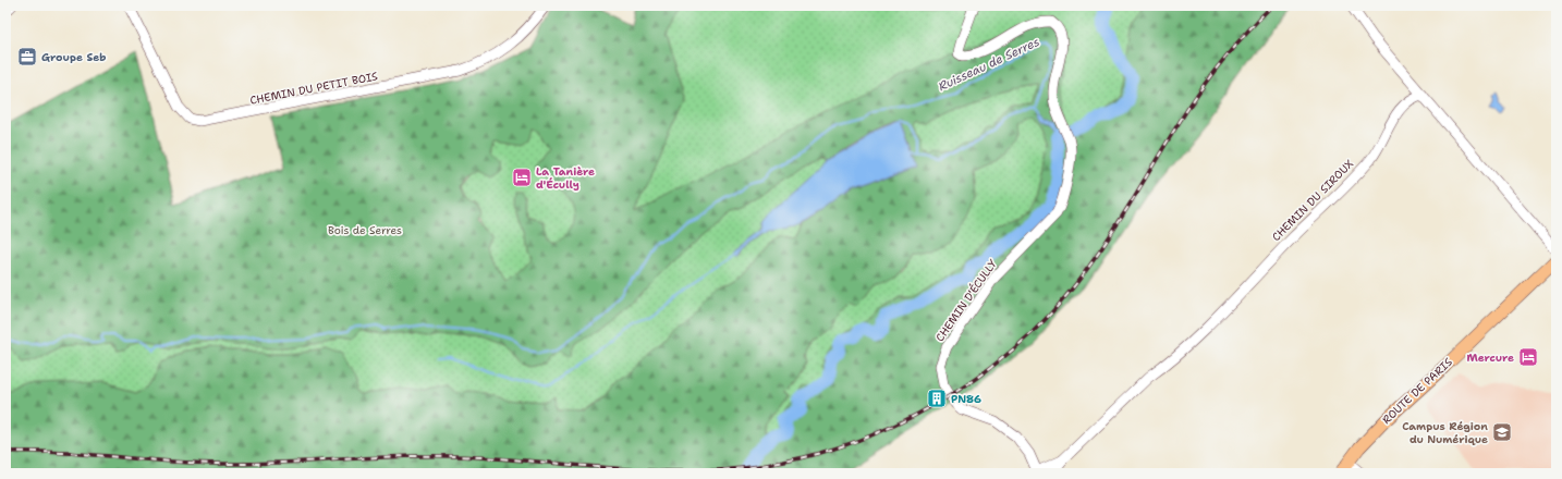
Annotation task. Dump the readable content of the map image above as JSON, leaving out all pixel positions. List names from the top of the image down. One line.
{"streets":{"main road":["ROUTE DE PARIS"],"street":["CHEMIN DU PETIT BOIS","CHEMIN DU SIROUX","CHEMIN D'ÉCULLY"]},"crossings":[["CHEMIN DU SIROUX","CHEMIN D'ÉCULLY"]],"water":["Ruisseau de Serres"],"parks":["Bois de Serres"],"places":{"office":["Groupe Seb"],"hotel":["La Tanière d'Écully","Mercure"],"building":["PN86"],"school or university":["Campus Région du Numérique"]}}
